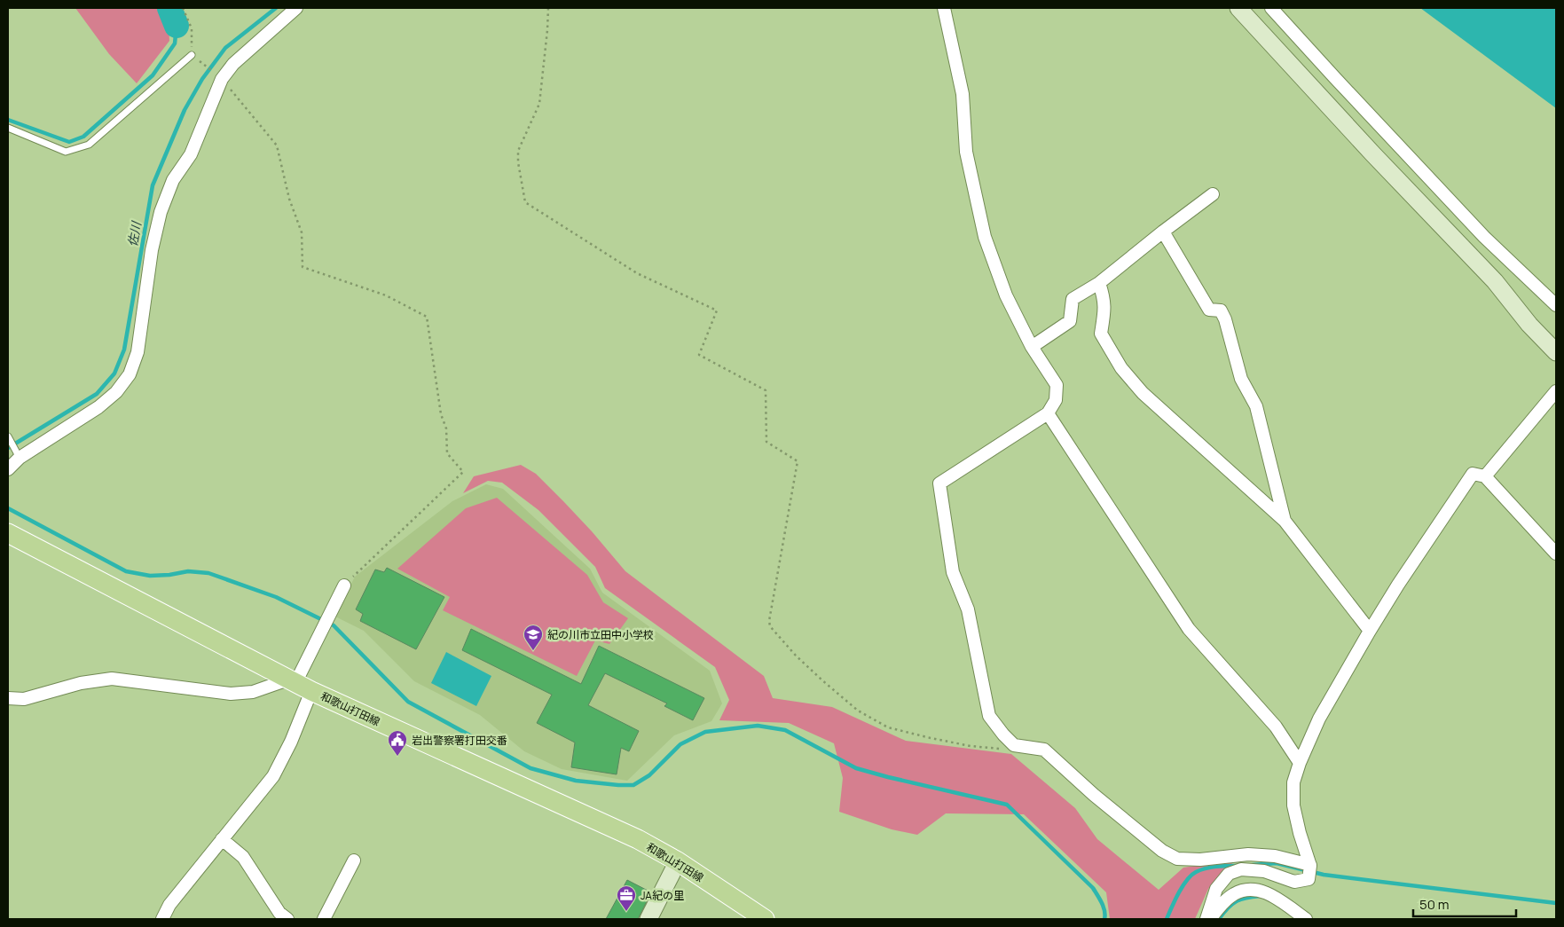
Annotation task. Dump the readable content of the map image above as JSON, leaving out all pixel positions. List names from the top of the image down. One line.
{"streets":{"main road":["和歌山打田線"]},"water":["佐川"],"places":{"school or university":["紀の川市立田中小学校"],"public building":["岩出警察署打田交番"],"office":["JA紀の里"]},"scale_bar":"50 m"}
